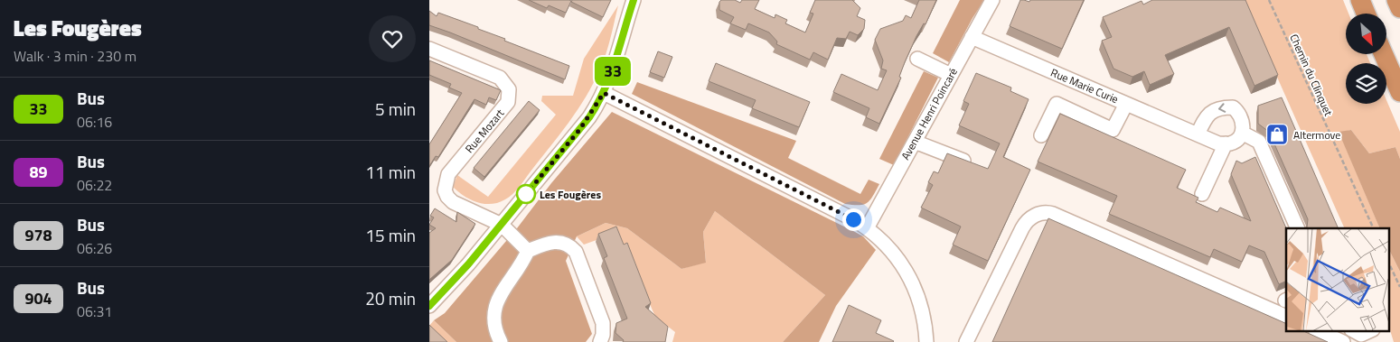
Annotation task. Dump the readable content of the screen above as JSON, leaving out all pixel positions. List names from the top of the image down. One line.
{"streets":{"street":["Rue Marie Curie","Avenue Henri Poincaré","Rue Mozart"],"path":["Chemin du Clinquet"]},"crossings":[["Rue Marie Curie","Avenue Henri Poincaré"]],"places":{"shop":["Altermove"],"other":["Les Fougères"]},"lines":["bus line 33"],"north":"bottom right","page":{"heading":["Les Fougères","Walk · 3 min · 230 m"],"on_map":"33","list":[{"mark":"33","name":"Bus","note":"06:16","value":"5 min"},{"mark":"89","name":"Bus","note":"06:22","value":"11 min"},{"mark":"978","name":"Bus","note":"06:26","value":"15 min"},{"mark":"904","name":"Bus","note":"06:31","value":"20 min"}]}}
